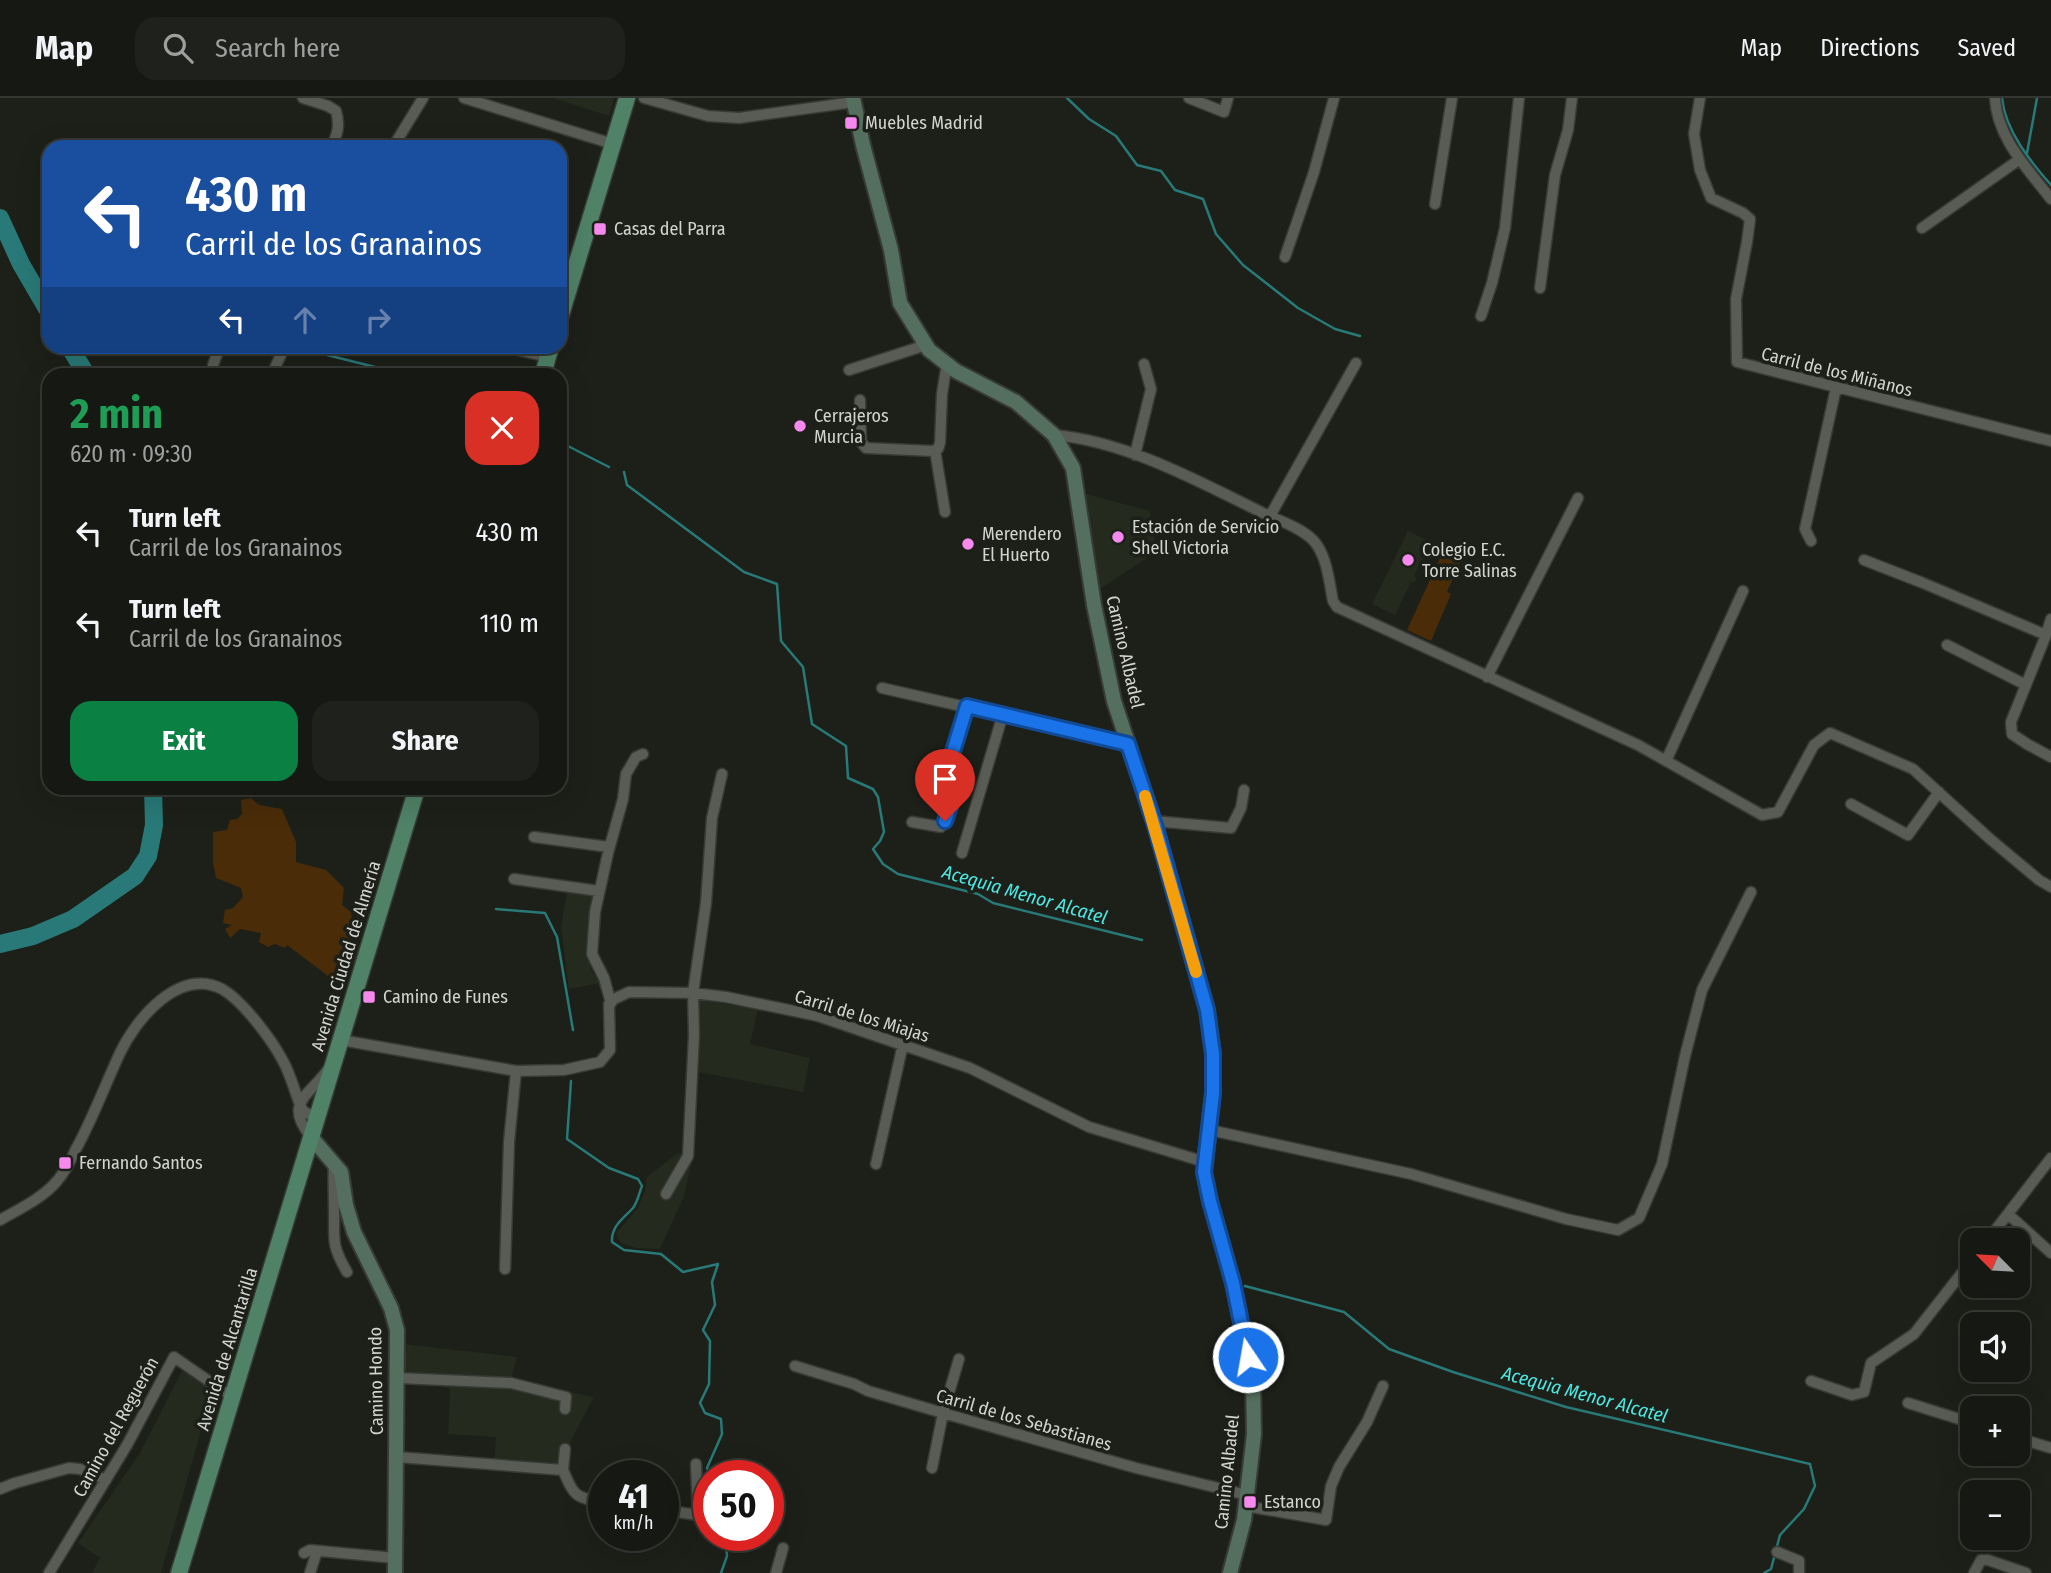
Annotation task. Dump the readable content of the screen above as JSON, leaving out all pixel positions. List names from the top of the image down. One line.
{"streets":{"main road":["Camino Albadel","Avenida Ciudad de Almería","Avenida de Alcantarilla","Camino Hondo"],"street":["Carril de los Miñanos","Carril de los Miajas","Carril de los Sebastianes","Camino del Reguerón"]},"crossings":[["Camino Albadel","Carril de los Miajas"],["Camino Albadel","Carril de los Sebastianes"],["Avenida Ciudad de Almería","Avenida de Alcantarilla"],["Avenida Ciudad de Almería","Camino Hondo"],["Avenida de Alcantarilla","Camino Hondo"],["Avenida de Alcantarilla","Camino del Reguerón"]],"water":["Acequia Menor Alcatel"],"places":{"transit":["Muebles Madrid","Casas del Parra","Camino de Funes","Fernando Santos","Estanco"],"other":["Cerrajeros Murcia","Estación de Servicio Shell Victoria","Merendero El Huerto","Colegio E.C. Torre Salinas"]},"north":"top left","page":{"header":"Map","search":"Search here","nav":["Map","Directions","Saved"],"turn":["430 m","Carril de los Granainos"],"heading":["2 min","620 m · 09:30"],"list":[{"name":"Turn left","note":"Carril de los Granainos","value":"430 m"},{"name":"Turn left","note":"Carril de los Granainos","value":"110 m"}],"buttons":["Exit","Share"],"map_buttons":["+","−"],"speed":"41 km/h","limit":"50"}}
